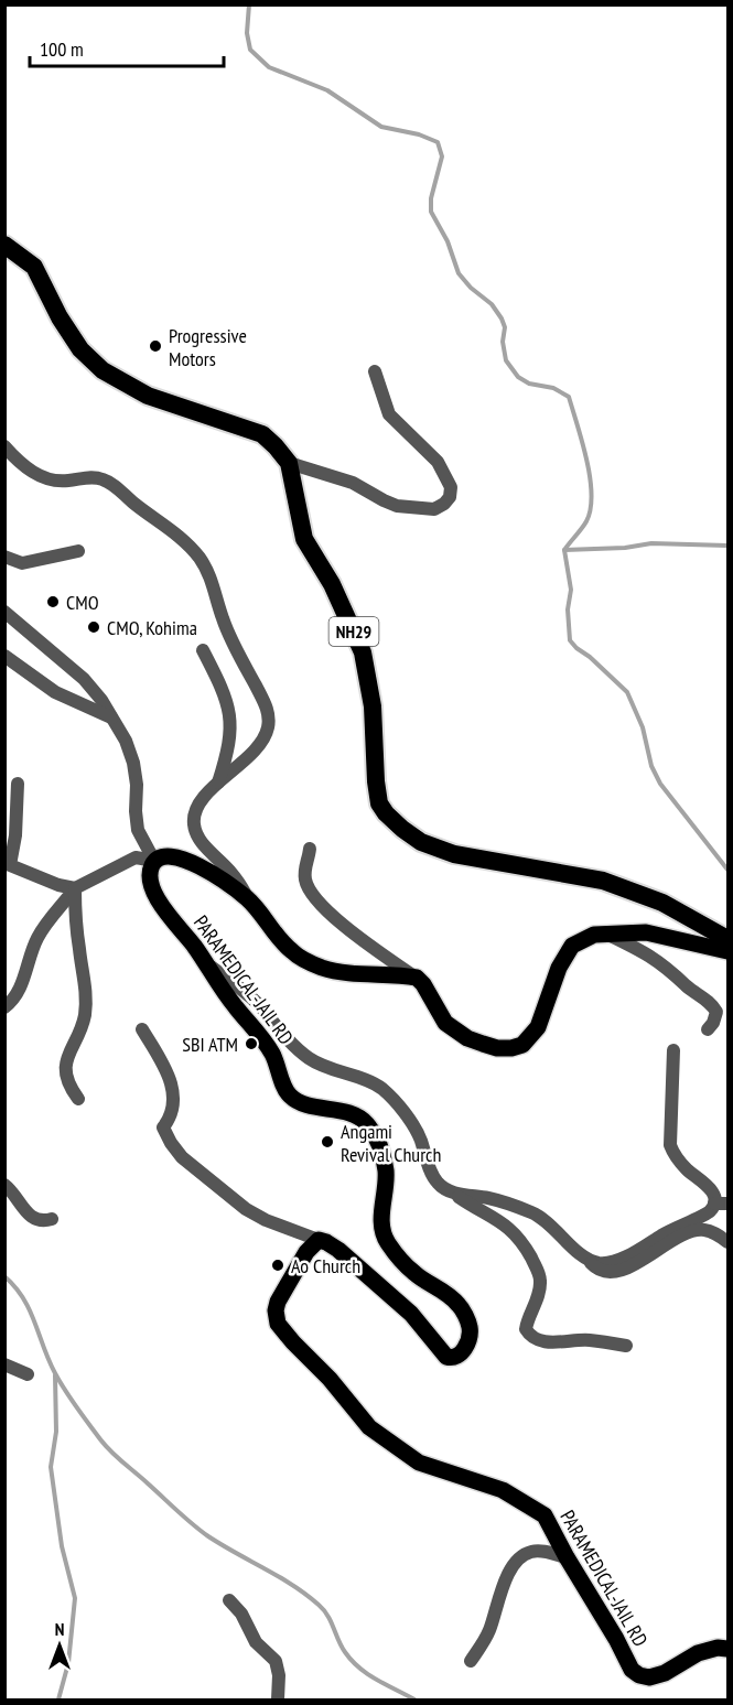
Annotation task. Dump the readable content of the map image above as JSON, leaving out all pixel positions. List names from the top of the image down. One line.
{"streets":{"highway":["NH29"],"main road":["PARAMEDICAL-JAIL RD"]},"places":["Progressive Motors","CMO","CMO, Kohima","SBI ATM","Angami Revival Church","Ao Church"],"scale_bar":"100 m","north":"top"}
